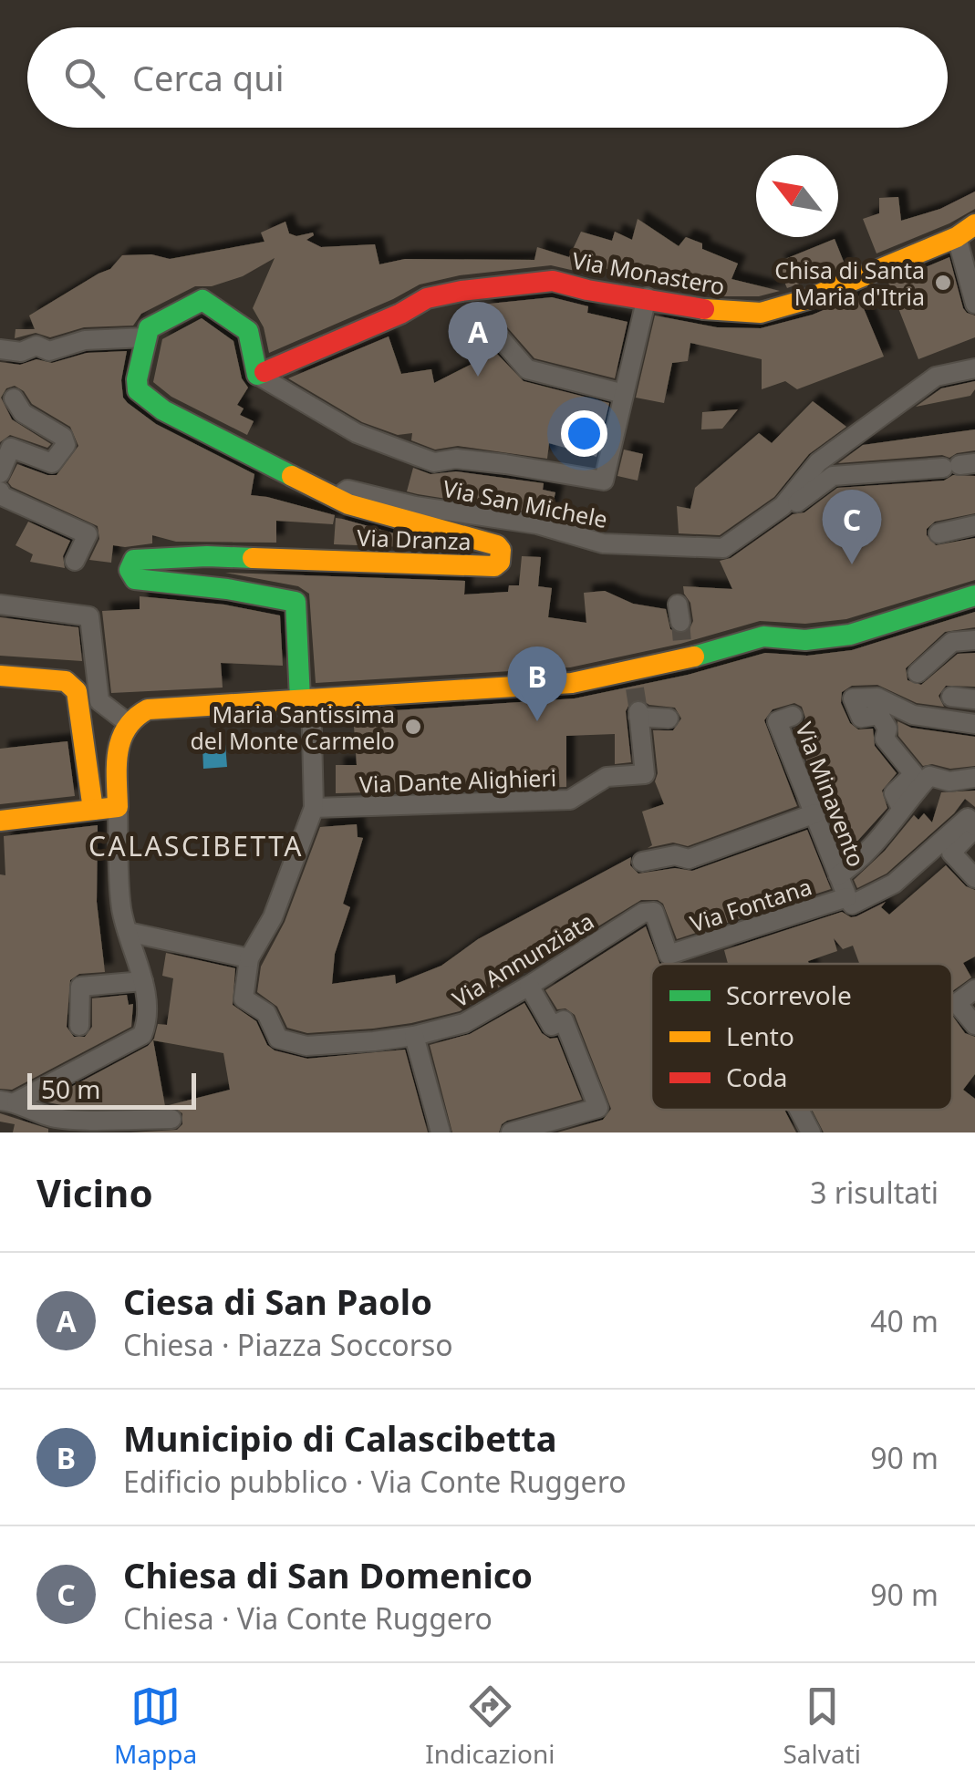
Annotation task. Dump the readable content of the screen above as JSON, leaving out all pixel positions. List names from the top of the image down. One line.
{"streets":{"street":["Via Monastero","Via San Michele","Via Dranza","Via Dante Alighieri","Via Minavento","Via Fontana","Via Annunziata"]},"crossings":[["Via San Michele","Via Dranza"],["Via Minavento","Via Fontana"],["Via Fontana","Via Annunziata"]],"districts":["CALASCIBETTA"],"places":["Chisa di Santa Maria d'Itria","Maria Santissima del Monte Carmelo"],"legend":["Scorrevole","Lento","Coda"],"scale_bar":"50 m","north":"top left","page":{"search":"Cerca qui","pins":["A","C","B"],"scale":"50 m","heading":["Vicino","3 risultati"],"list":[{"mark":"A","name":"Ciesa di San Paolo","note":"Chiesa · Piazza Soccorso","value":"40 m"},{"mark":"B","name":"Municipio di Calascibetta","note":"Edificio pubblico · Via Conte Ruggero","value":"90 m"},{"mark":"C","name":"Chiesa di San Domenico","note":"Chiesa · Via Conte Ruggero","value":"90 m"}],"nav":["Mappa","Indicazioni","Salvati"]}}
